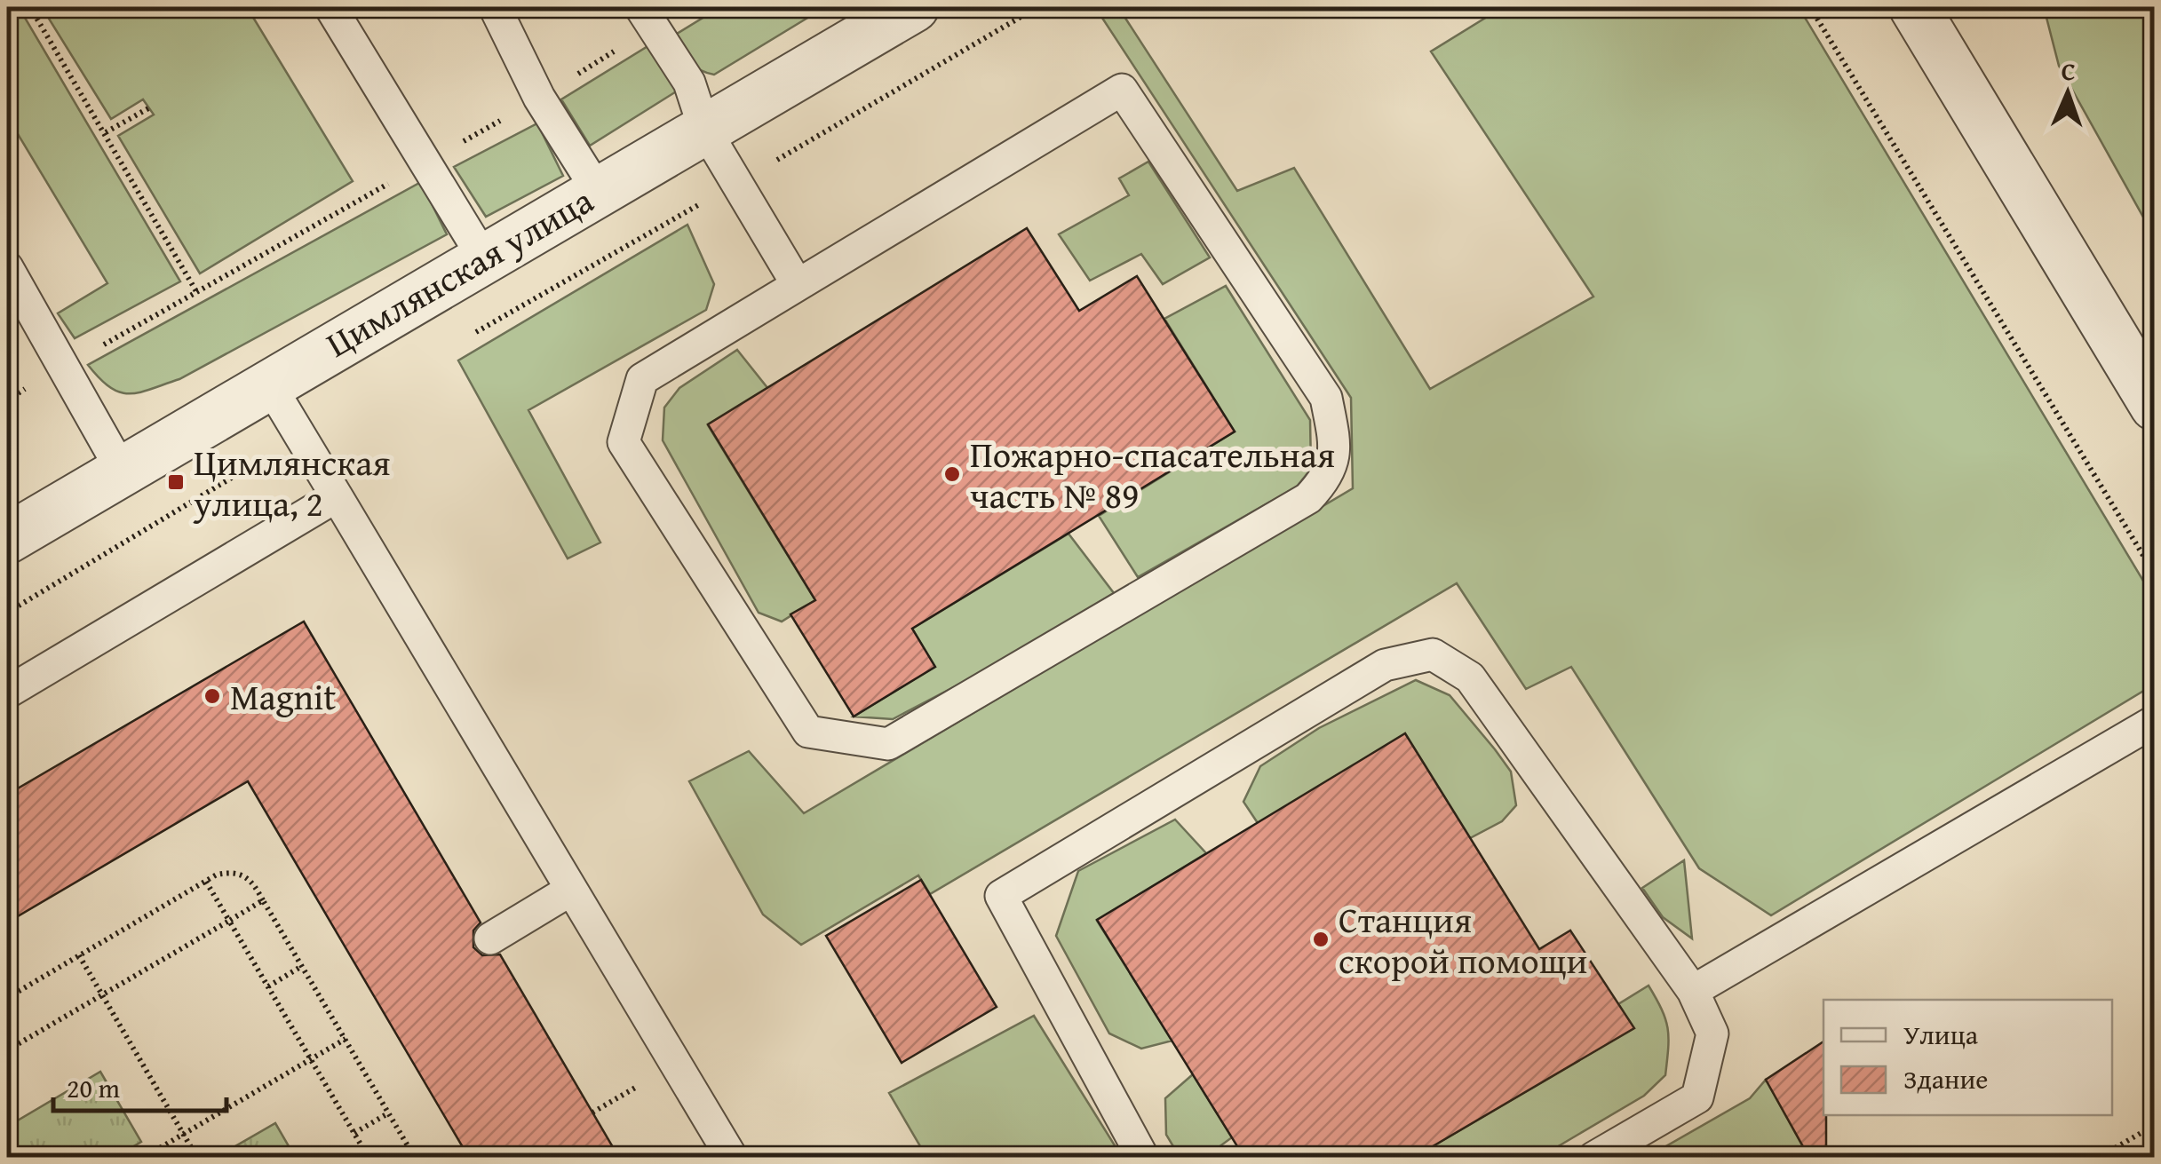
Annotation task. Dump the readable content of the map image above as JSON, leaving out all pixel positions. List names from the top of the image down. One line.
{"streets":{"street":["Цимлянская улица"]},"places":{"other":["Пожарно-спасательная часть № 89","Magnit","Станция скорой помощи"],"transit":["Цимлянская улица, 2"]},"legend":["Улица","Здание"],"scale_bar":"20 m","north":"top"}
